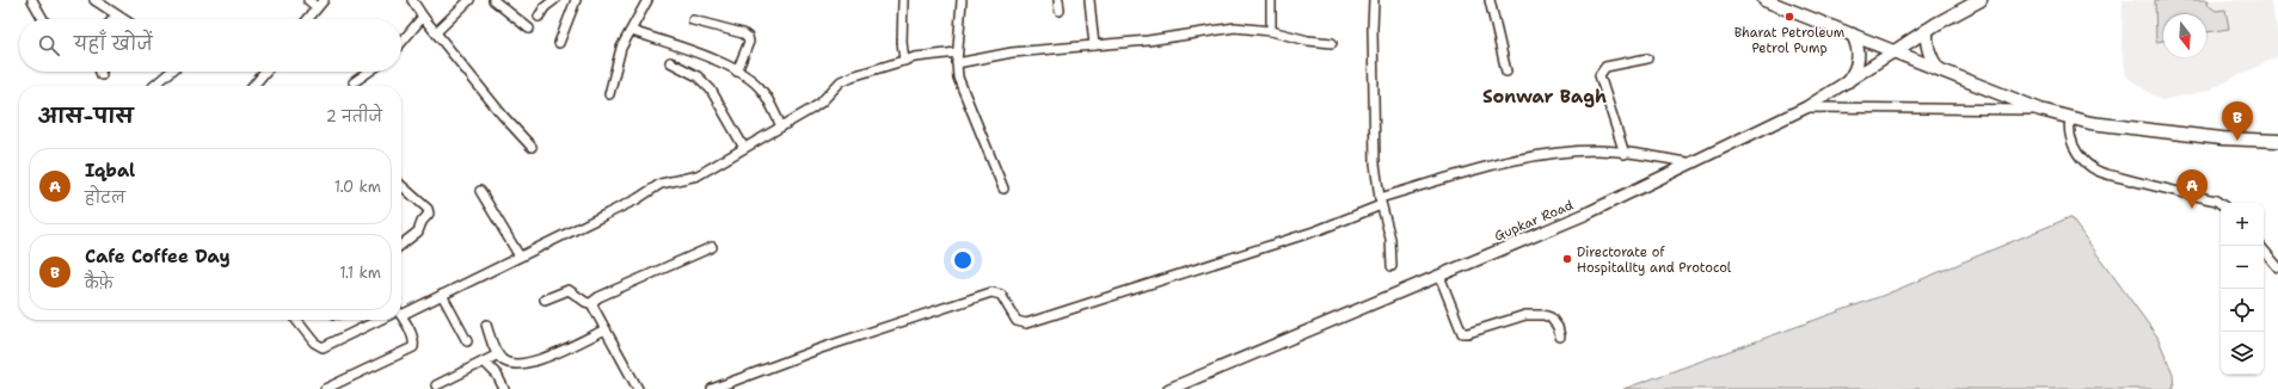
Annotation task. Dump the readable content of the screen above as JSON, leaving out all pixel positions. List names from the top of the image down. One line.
{"streets":{"main road":["Gupkar Road"]},"districts":["Sonwar Bagh"],"places":["Bharat Petroleum Petrol Pump","Directorate of Hospitality and Protocol"],"north":"bottom","page":{"search":"यहाँ खोजें","heading":["आस-पास","2 नतीजे"],"pins":["B","A"],"list":[{"mark":"A","name":"Iqbal","note":"होटल","value":"1.0 km"},{"mark":"B","name":"Cafe Coffee Day","note":"कैफ़े","value":"1.1 km"}],"map_buttons":["+","−"]}}
